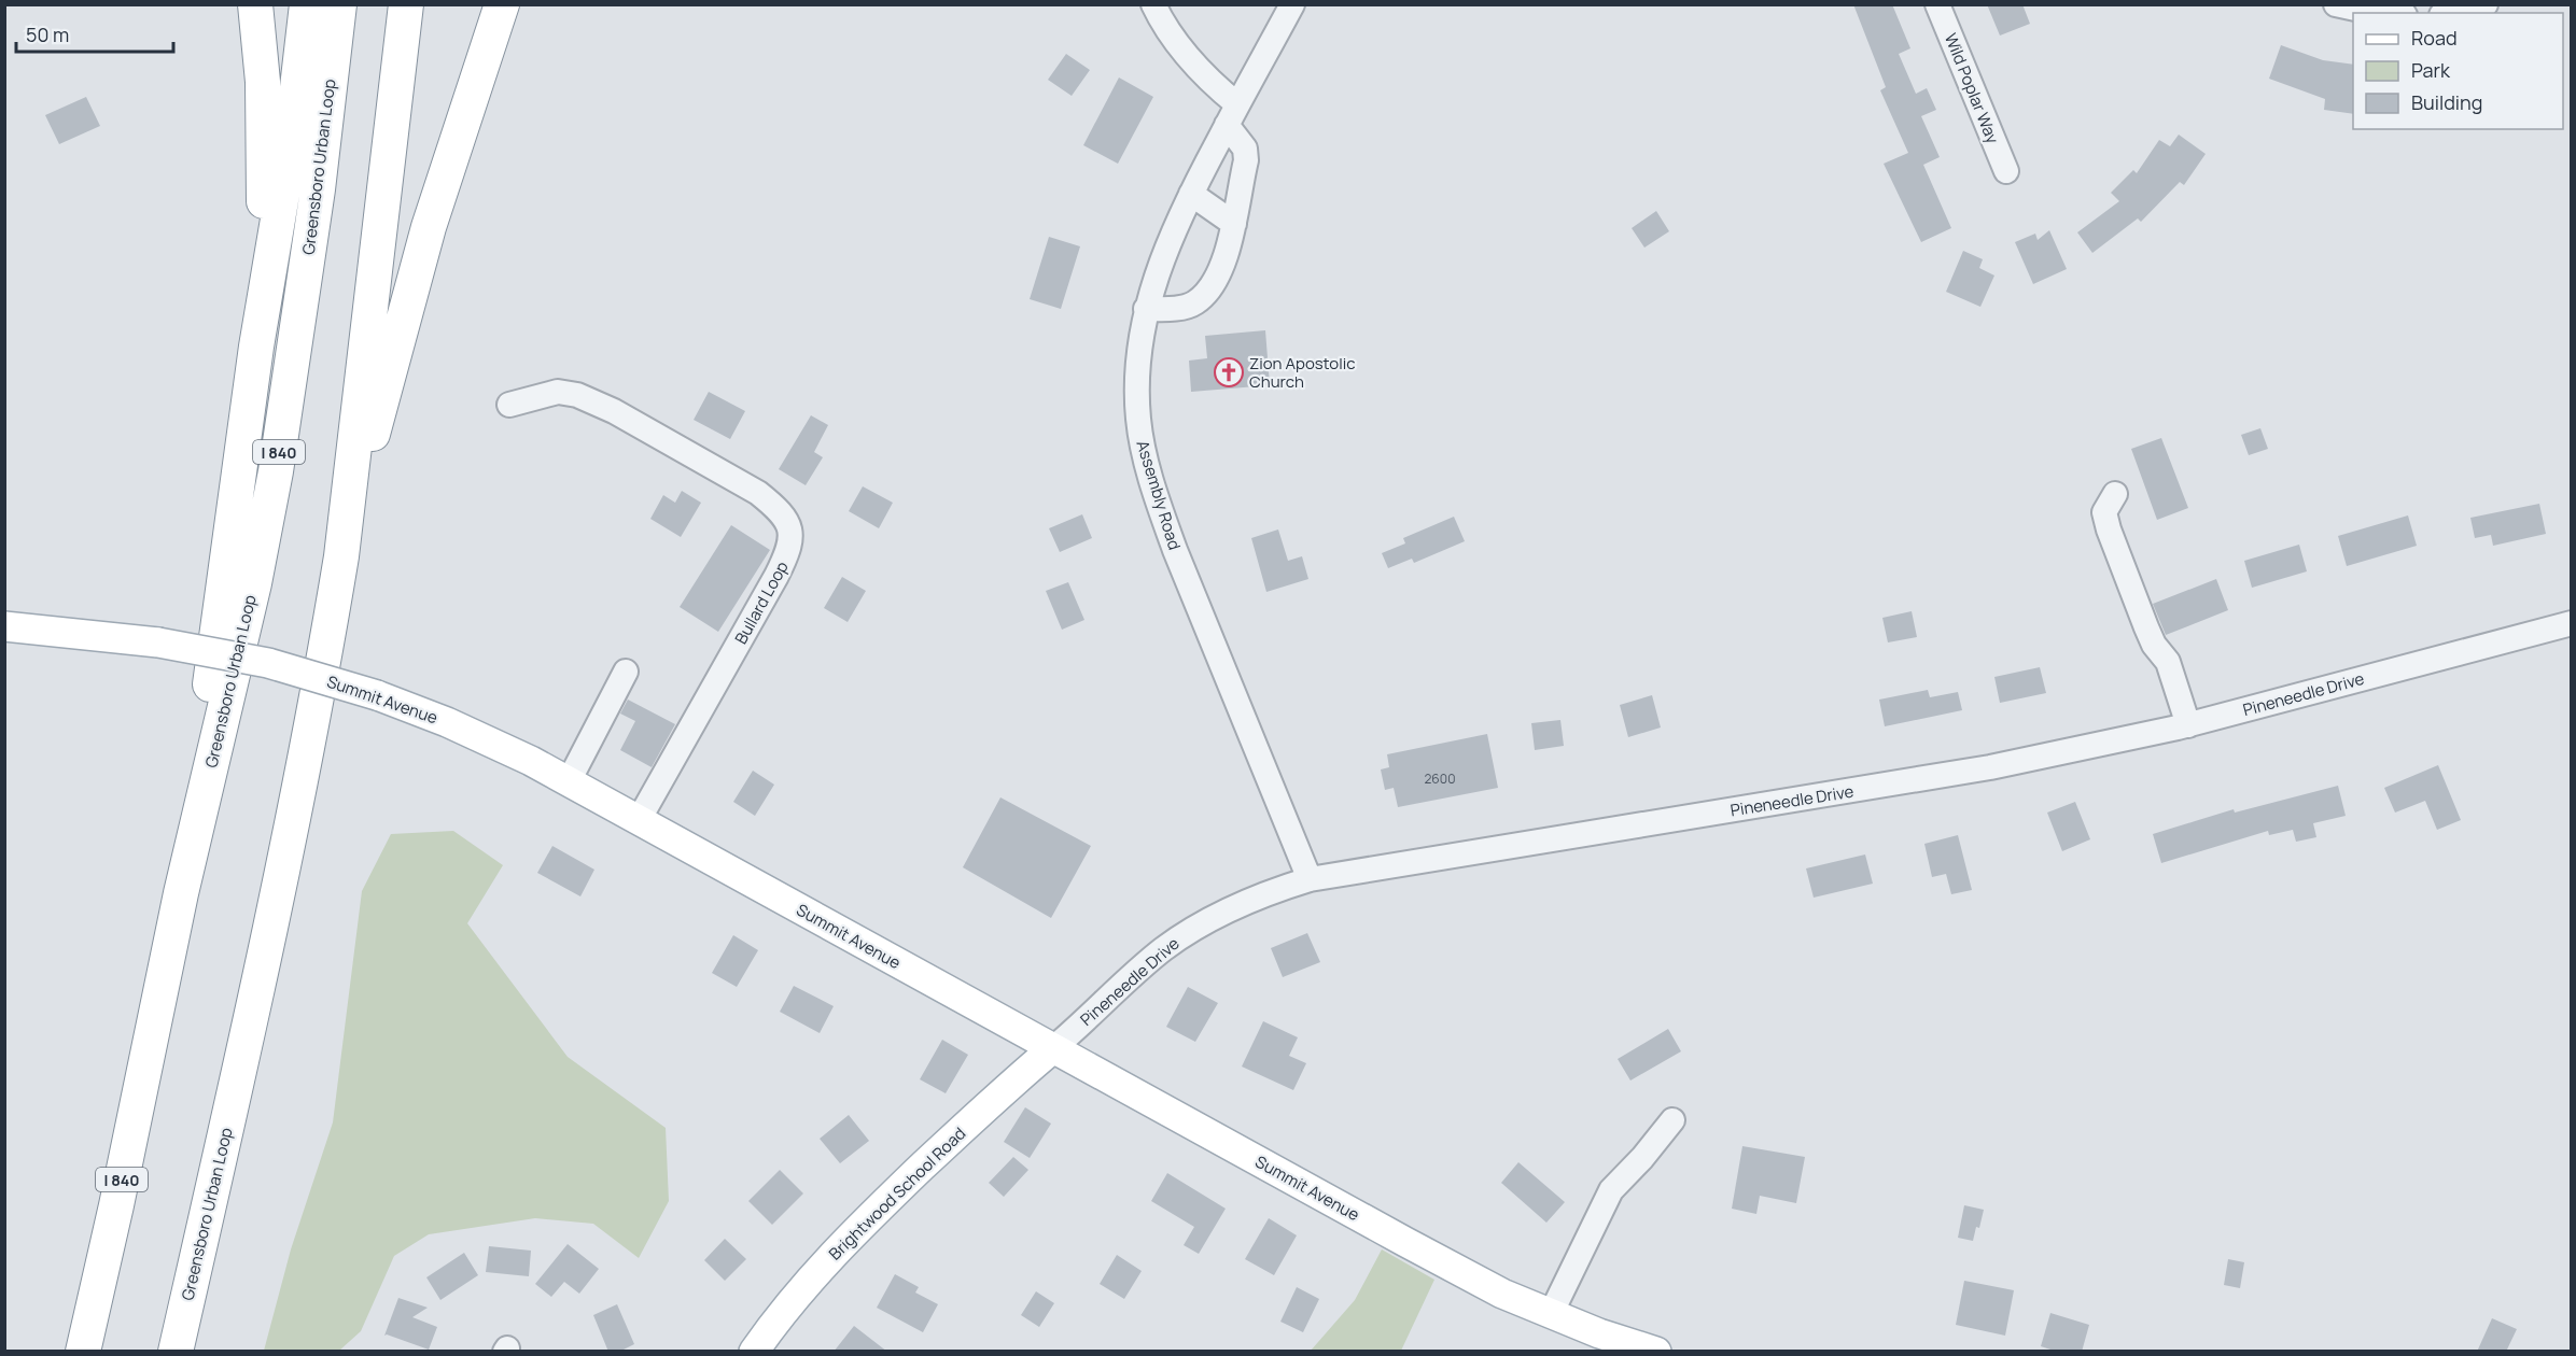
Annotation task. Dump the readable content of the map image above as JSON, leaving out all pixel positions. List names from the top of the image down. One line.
{"streets":{"highway":["Greensboro Urban Loop","I 840"],"main road":["Summit Avenue","Brightwood School Road"],"street":["Wild Poplar Way","Assembly Road","Bullard Loop","Pineneedle Drive"]},"crossings":[["Assembly Road","Pineneedle Drive"],["Bullard Loop","Summit Avenue"],["Pineneedle Drive","Summit Avenue"],["Pineneedle Drive","Brightwood School Road"],["Summit Avenue","Brightwood School Road"]],"places":{"church":["Zion Apostolic Church"]},"house_numbers":["2600"],"legend":["Road","Park","Building"],"scale_bar":"50 m"}
